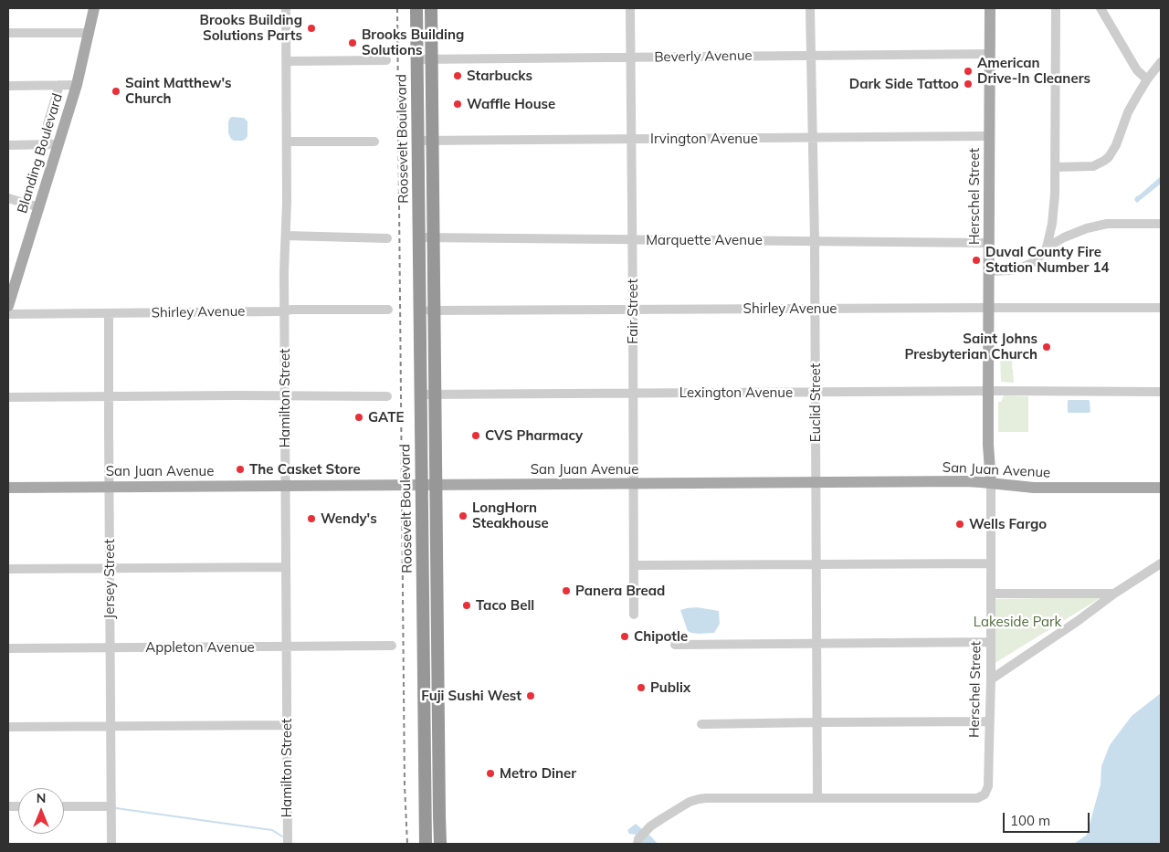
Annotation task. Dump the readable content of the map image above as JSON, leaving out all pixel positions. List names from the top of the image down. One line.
{"streets":{"highway":["Roosevelt Boulevard"],"main road":["Blanding Boulevard","Herschel Street","San Juan Avenue"],"street":["Beverly Avenue","Irvington Avenue","Marquette Avenue","Shirley Avenue","Fair Street","Lexington Avenue","Hamilton Street","Euclid Street","Jersey Street","Appleton Avenue"]},"crossings":[["Beverly Avenue","Roosevelt Boulevard"],["Beverly Avenue","Herschel Street"],["Beverly Avenue","Fair Street"],["Beverly Avenue","Euclid Street"],["Roosevelt Boulevard","Irvington Avenue"],["Roosevelt Boulevard","Marquette Avenue"],["Roosevelt Boulevard","Shirley Avenue"],["Roosevelt Boulevard","Lexington Avenue"],["Roosevelt Boulevard","San Juan Avenue"],["Irvington Avenue","Herschel Street"],["Irvington Avenue","Fair Street"],["Irvington Avenue","Euclid Street"],["Herschel Street","Marquette Avenue"],["Herschel Street","Shirley Avenue"],["Herschel Street","Lexington Avenue"],["Herschel Street","Euclid Street"],["Herschel Street","San Juan Avenue"],["Marquette Avenue","Fair Street"],["Marquette Avenue","Euclid Street"],["Shirley Avenue","Fair Street"],["Shirley Avenue","Hamilton Street"],["Shirley Avenue","Euclid Street"],["Shirley Avenue","Jersey Street"],["Fair Street","Lexington Avenue"],["Fair Street","San Juan Avenue"],["Lexington Avenue","Euclid Street"],["Hamilton Street","San Juan Avenue"],["Hamilton Street","Appleton Avenue"],["Euclid Street","San Juan Avenue"],["San Juan Avenue","Jersey Street"],["Jersey Street","Appleton Avenue"]],"parks":["Lakeside Park"],"places":["Brooks Building Solutions Parts","Brooks Building Solutions","American Drive-In Cleaners","Starbucks","Dark Side Tattoo","Saint Matthew's Church","Waffle House","Duval County Fire Station Number 14","Saint Johns Presbyterian Church","GATE","CVS Pharmacy","The Casket Store","LongHorn Steakhouse","Wendy's","Wells Fargo","Panera Bread","Taco Bell","Chipotle","Publix","Fuji Sushi West","Metro Diner"],"scale_bar":"100 m","north":"top"}
